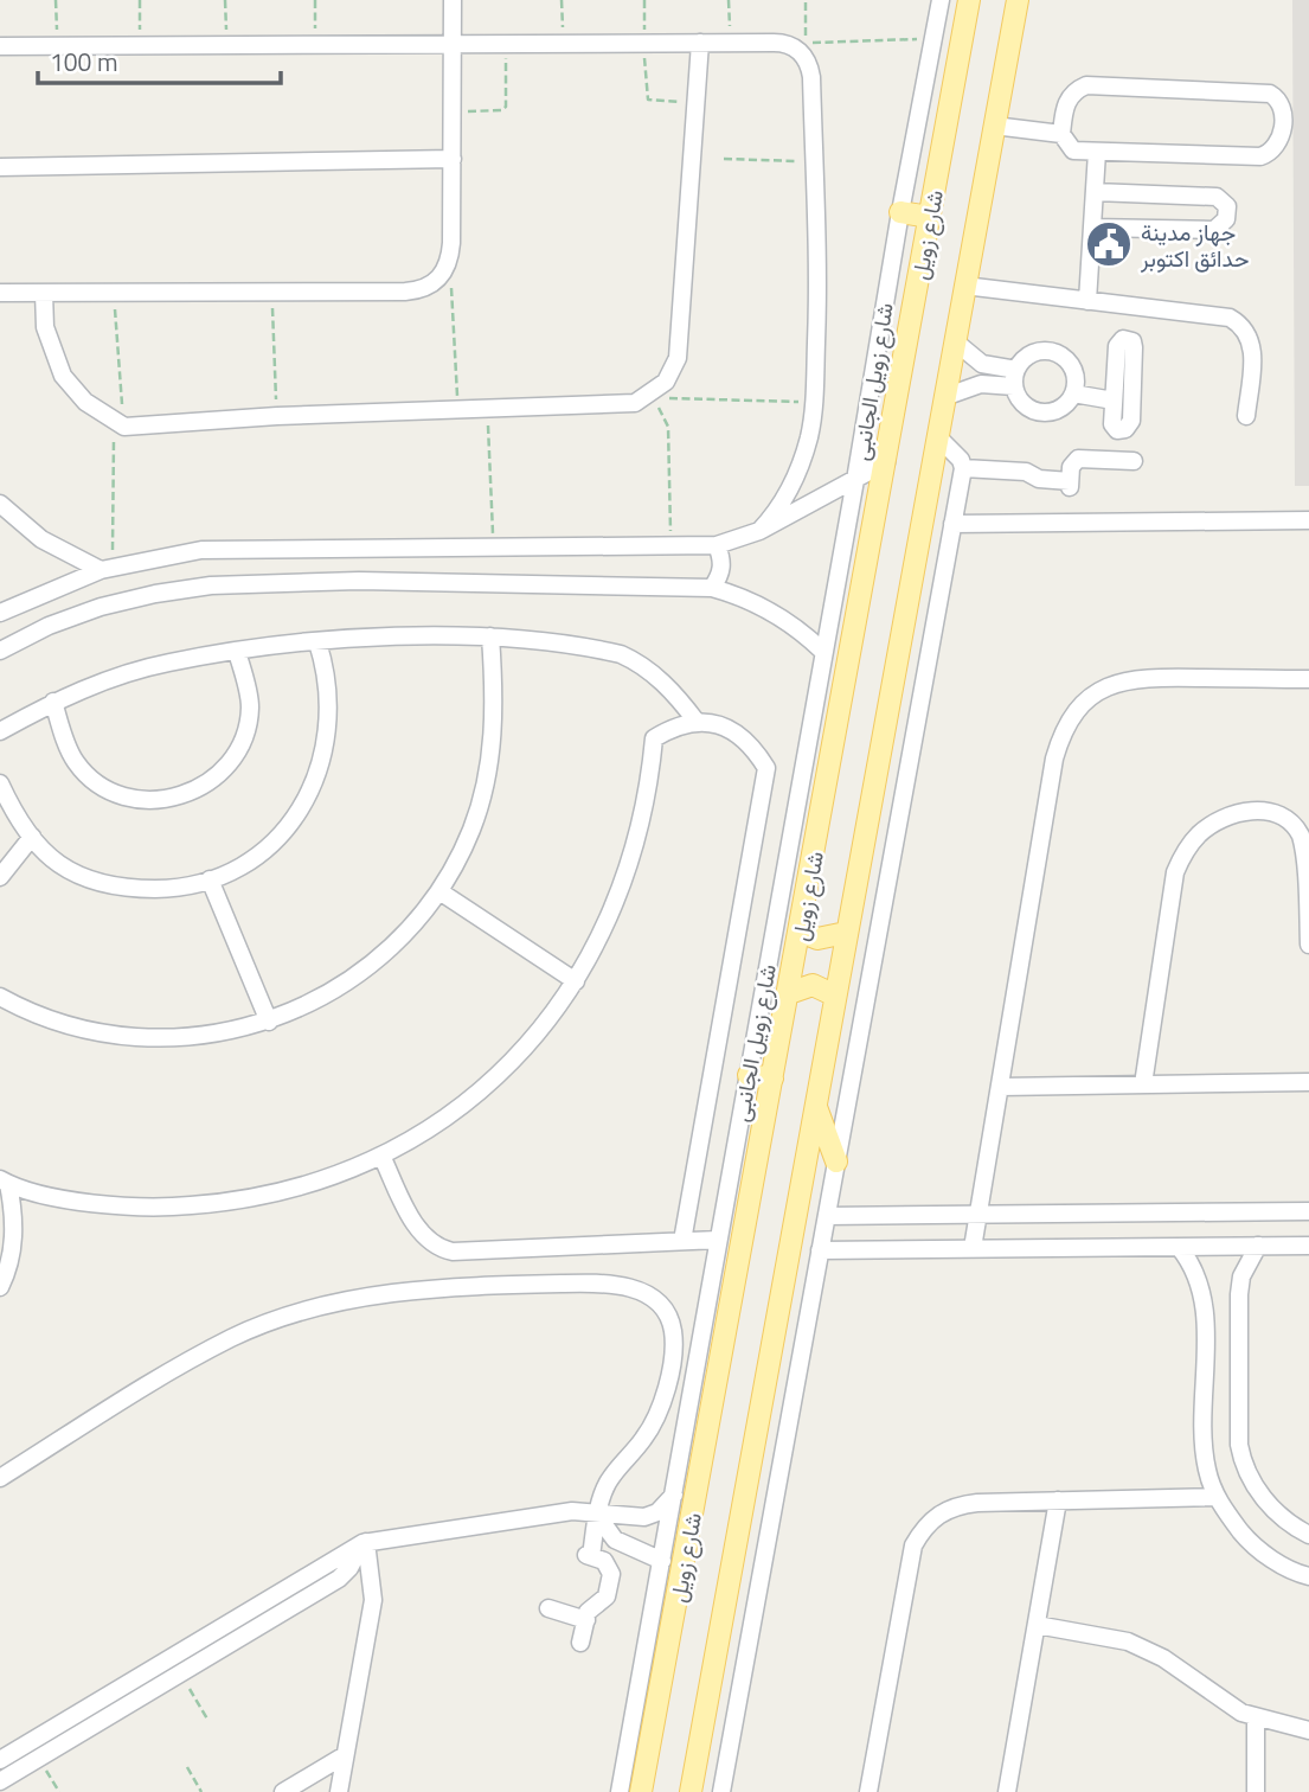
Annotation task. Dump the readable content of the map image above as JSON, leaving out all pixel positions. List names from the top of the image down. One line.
{"streets":{"main road":["شارع زويل"],"street":["شارع زويل الجانبى"]},"places":{"public building":["جهاز مدينة حدائق اكتوبر"]},"scale_bar":"100 m"}
